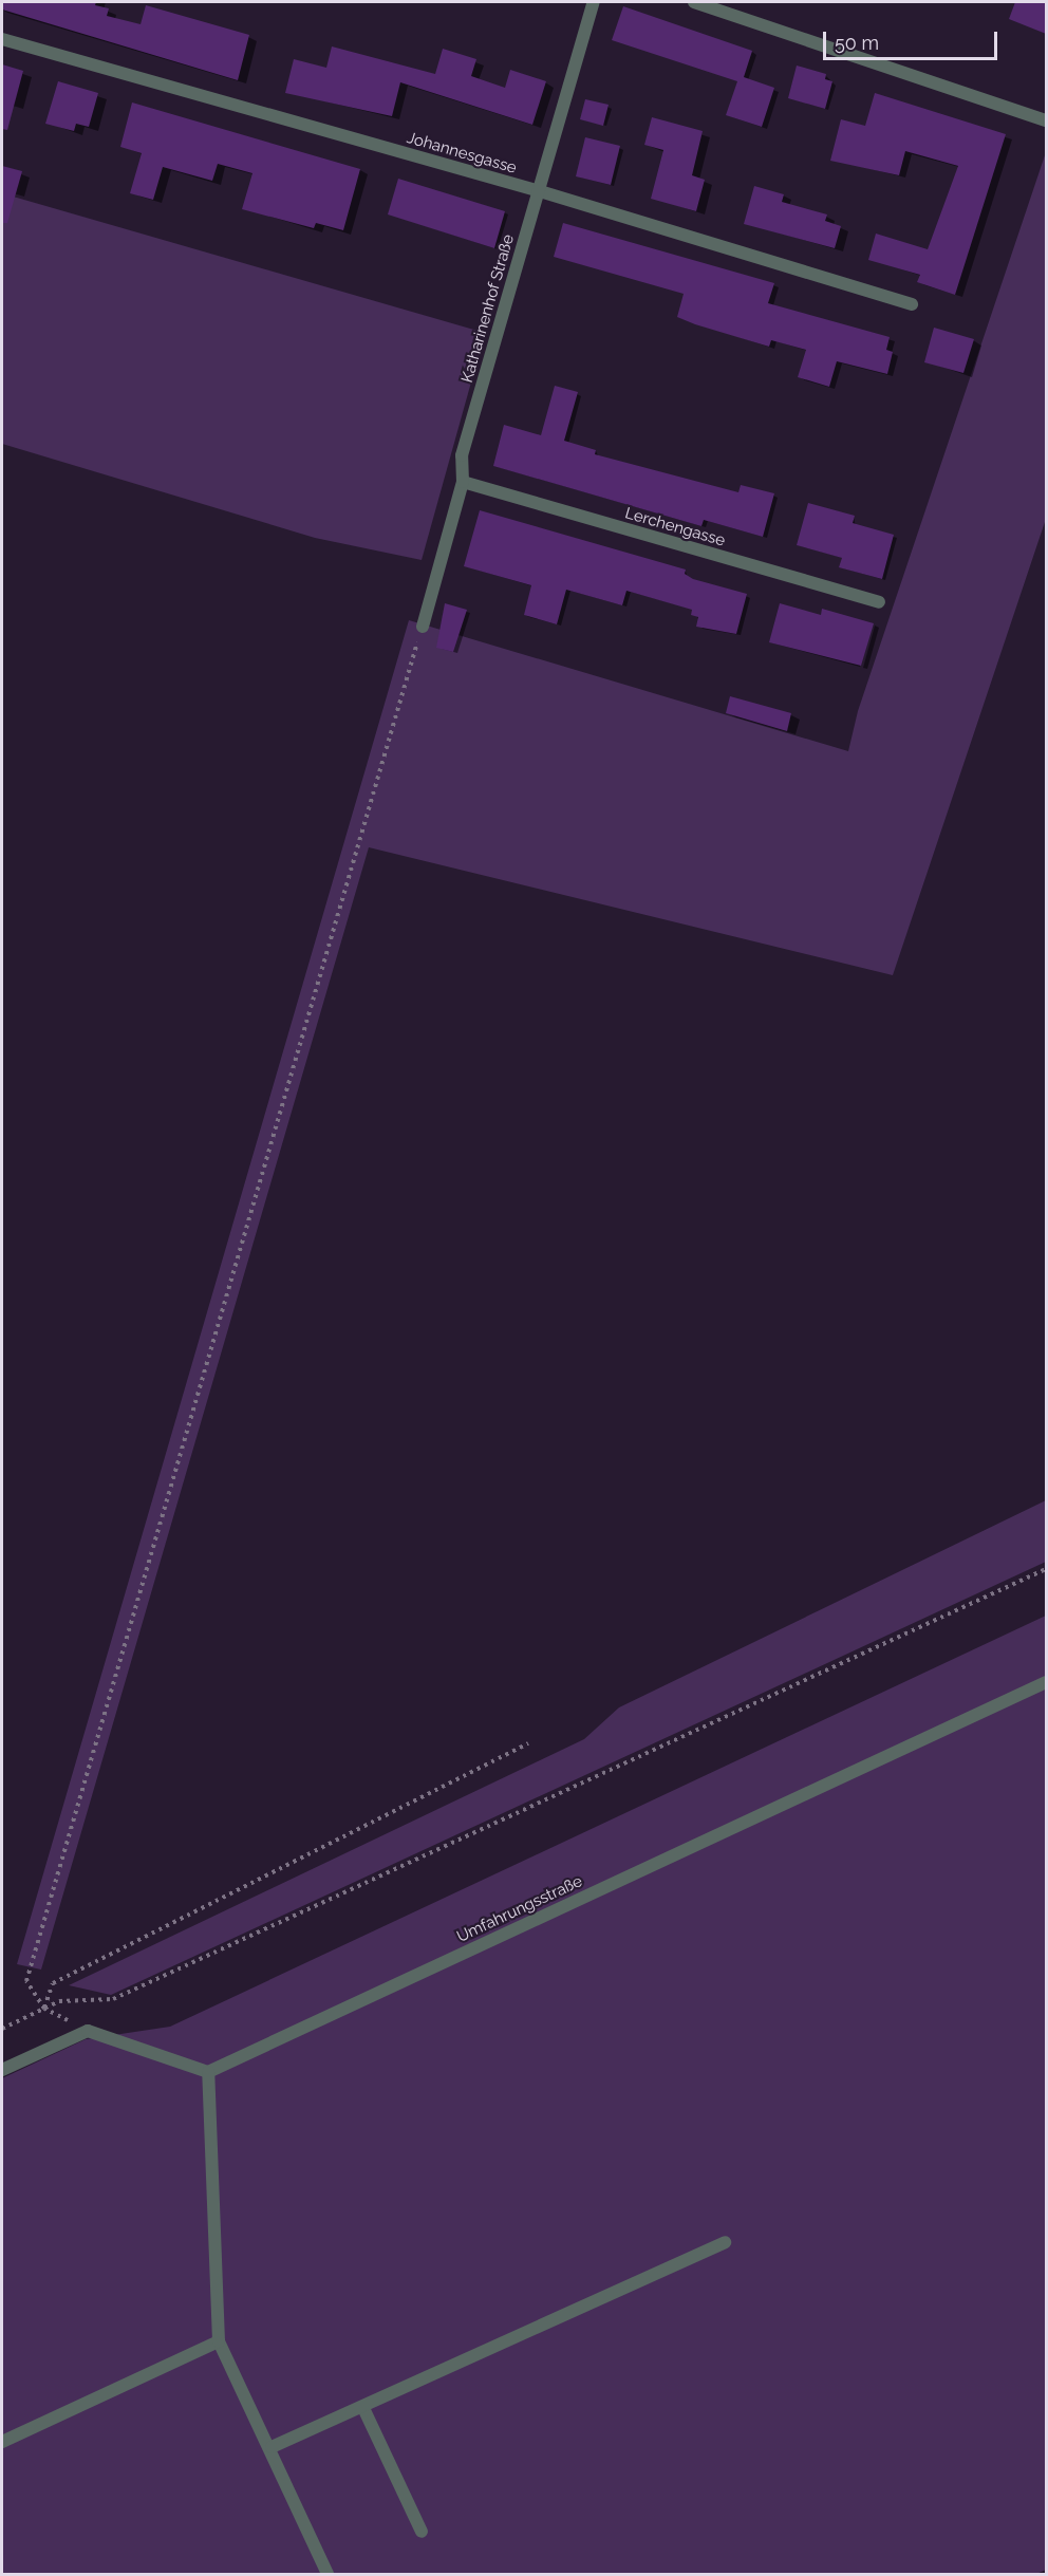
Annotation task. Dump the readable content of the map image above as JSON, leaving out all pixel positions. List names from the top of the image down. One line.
{"streets":{"street":["Johannesgasse","Katharinenhof Straße","Lerchengasse","Umfahrungsstraße"]},"crossings":[["Johannesgasse","Katharinenhof Straße"],["Katharinenhof Straße","Lerchengasse"]],"scale_bar":"50 m"}
